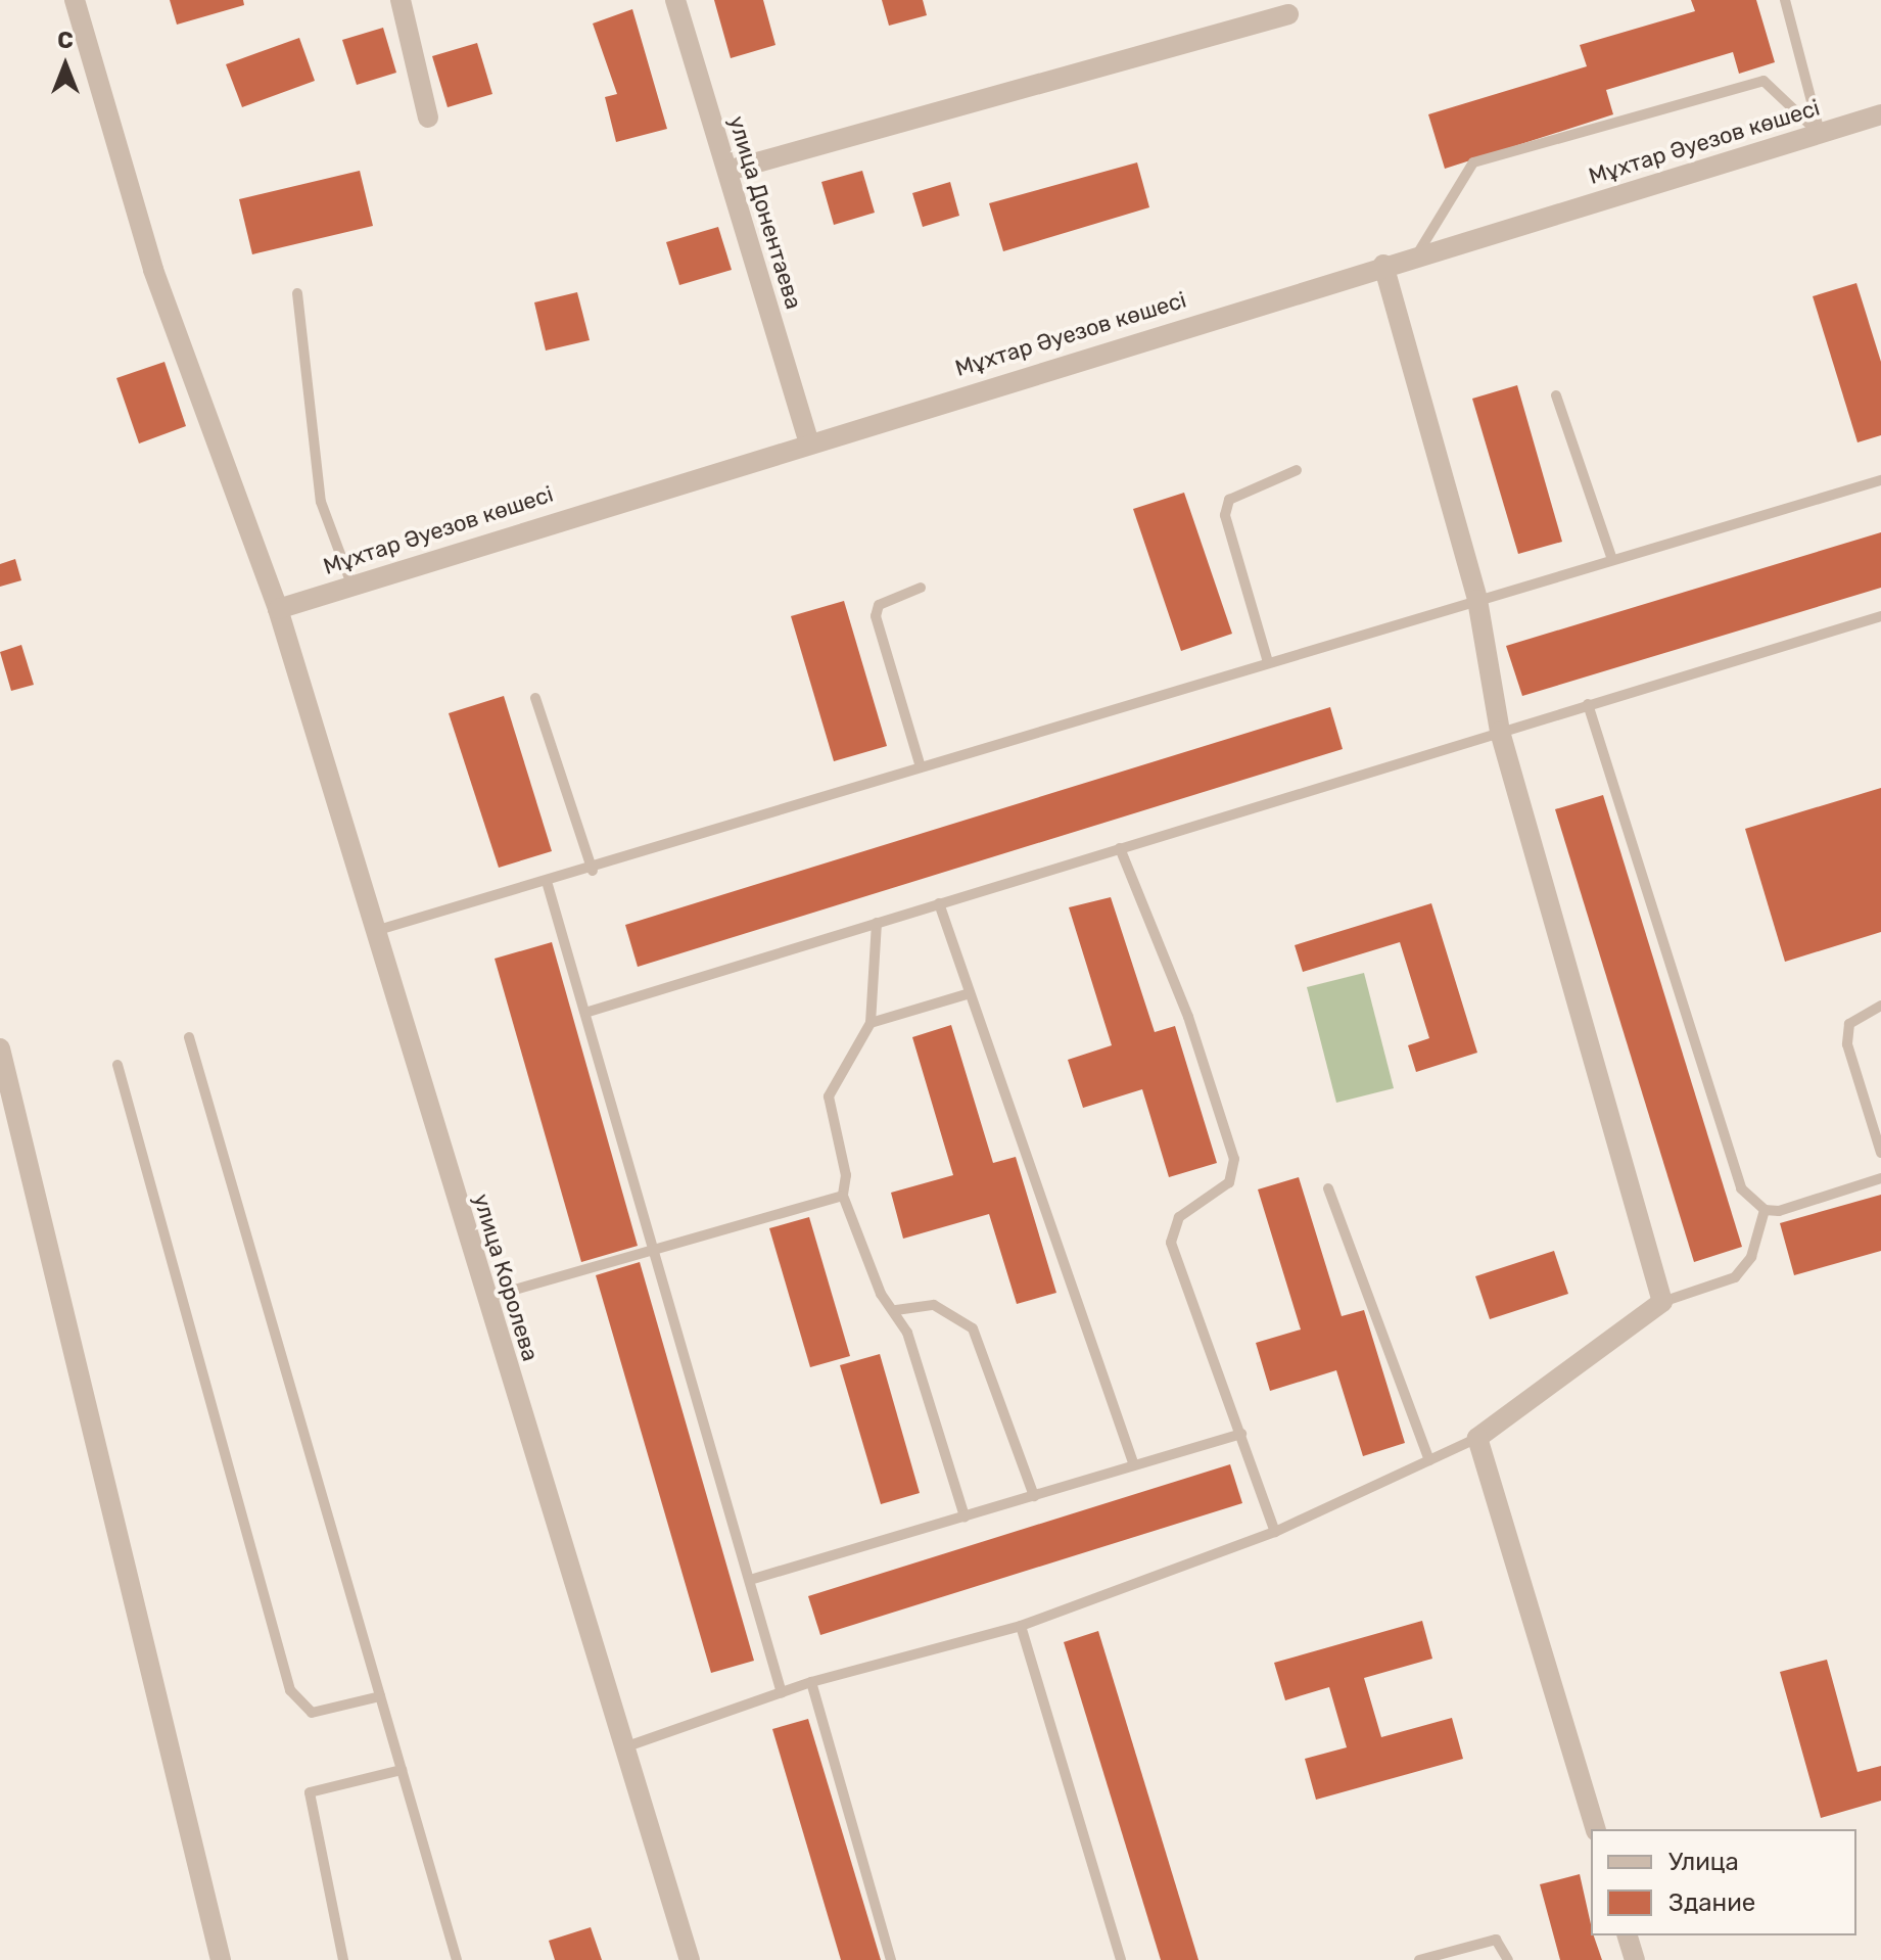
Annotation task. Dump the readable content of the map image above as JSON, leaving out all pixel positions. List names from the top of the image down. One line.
{"streets":{"street":["Мұхтар Әуезов көшесі","улица Донентаева","улица Королева"]},"crossings":[["Мұхтар Әуезов көшесі","улица Донентаева"],["Мұхтар Әуезов көшесі","улица Королева"]],"legend":["Улица","Здание"],"north":"top"}
